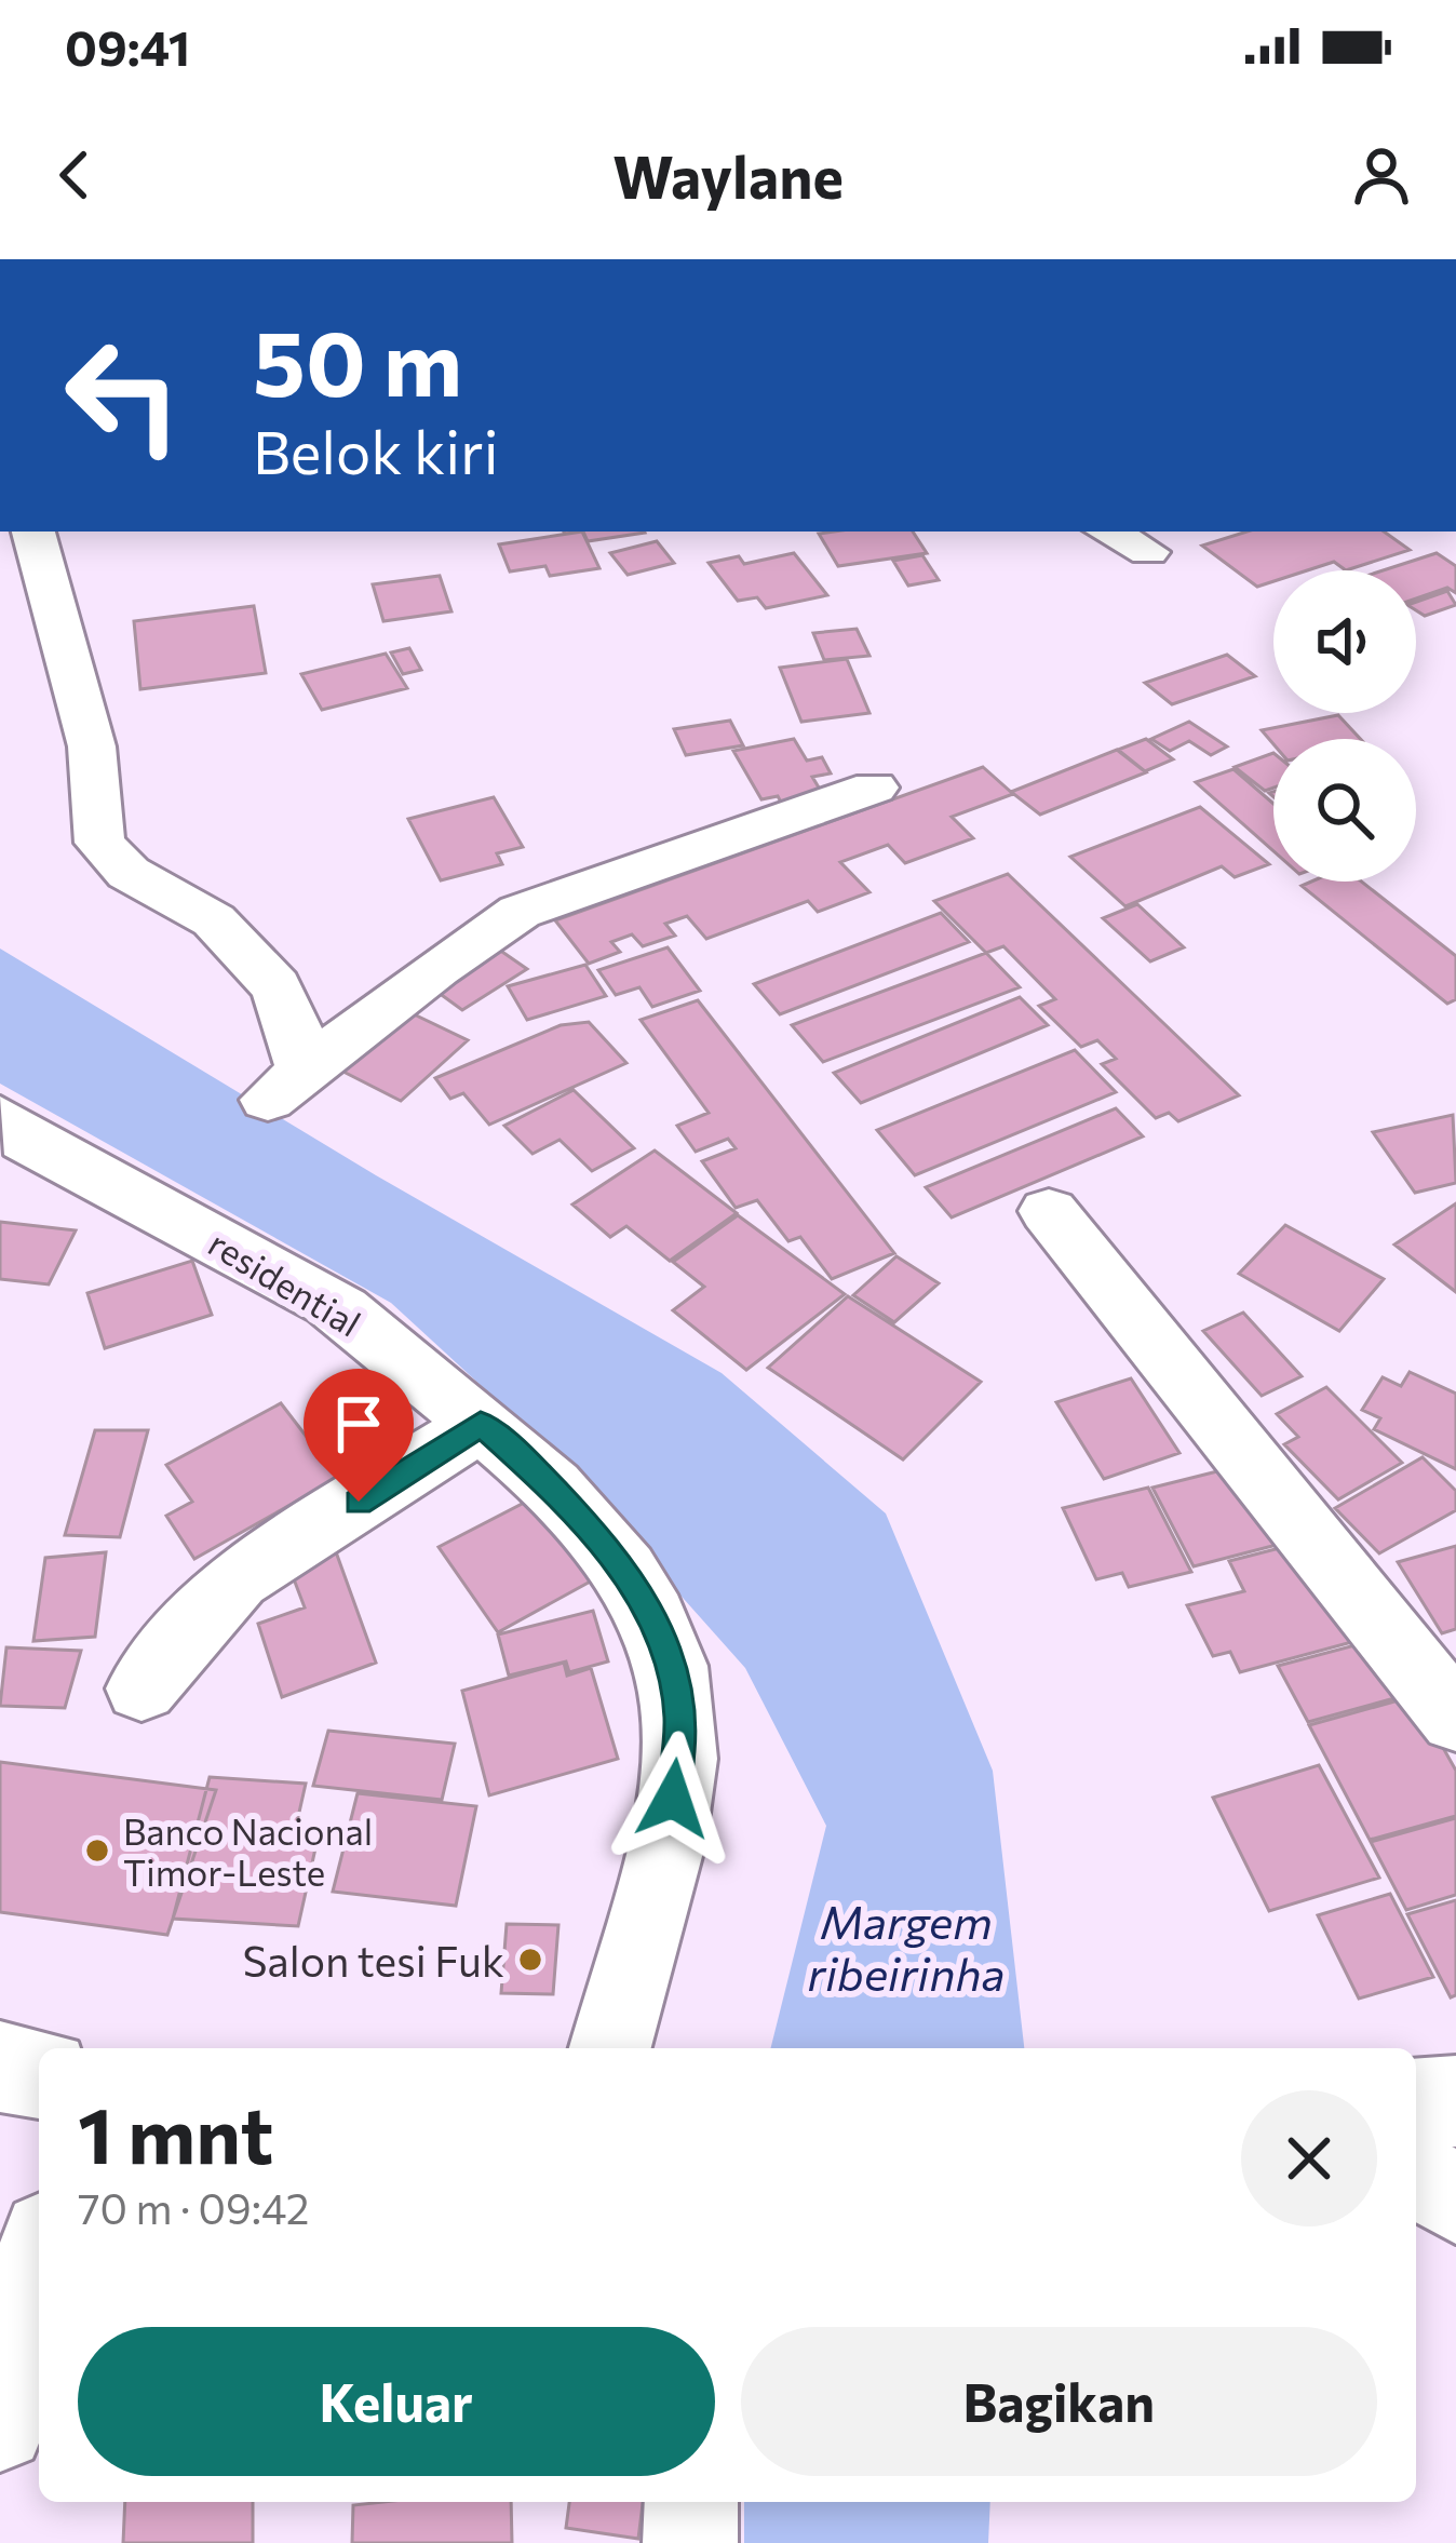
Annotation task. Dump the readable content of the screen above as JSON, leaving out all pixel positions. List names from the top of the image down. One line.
{"streets":{"street":["residential"]},"water":["Margem ribeirinha"],"places":["Banco Nacional Timor-Leste","Salon tesi Fuk"],"page":{"status":"09:41","header":"Waylane","turn":["50 m","Belok kiri"],"heading":["1 mnt","70 m · 09:42"],"buttons":["Keluar","Bagikan"]}}
